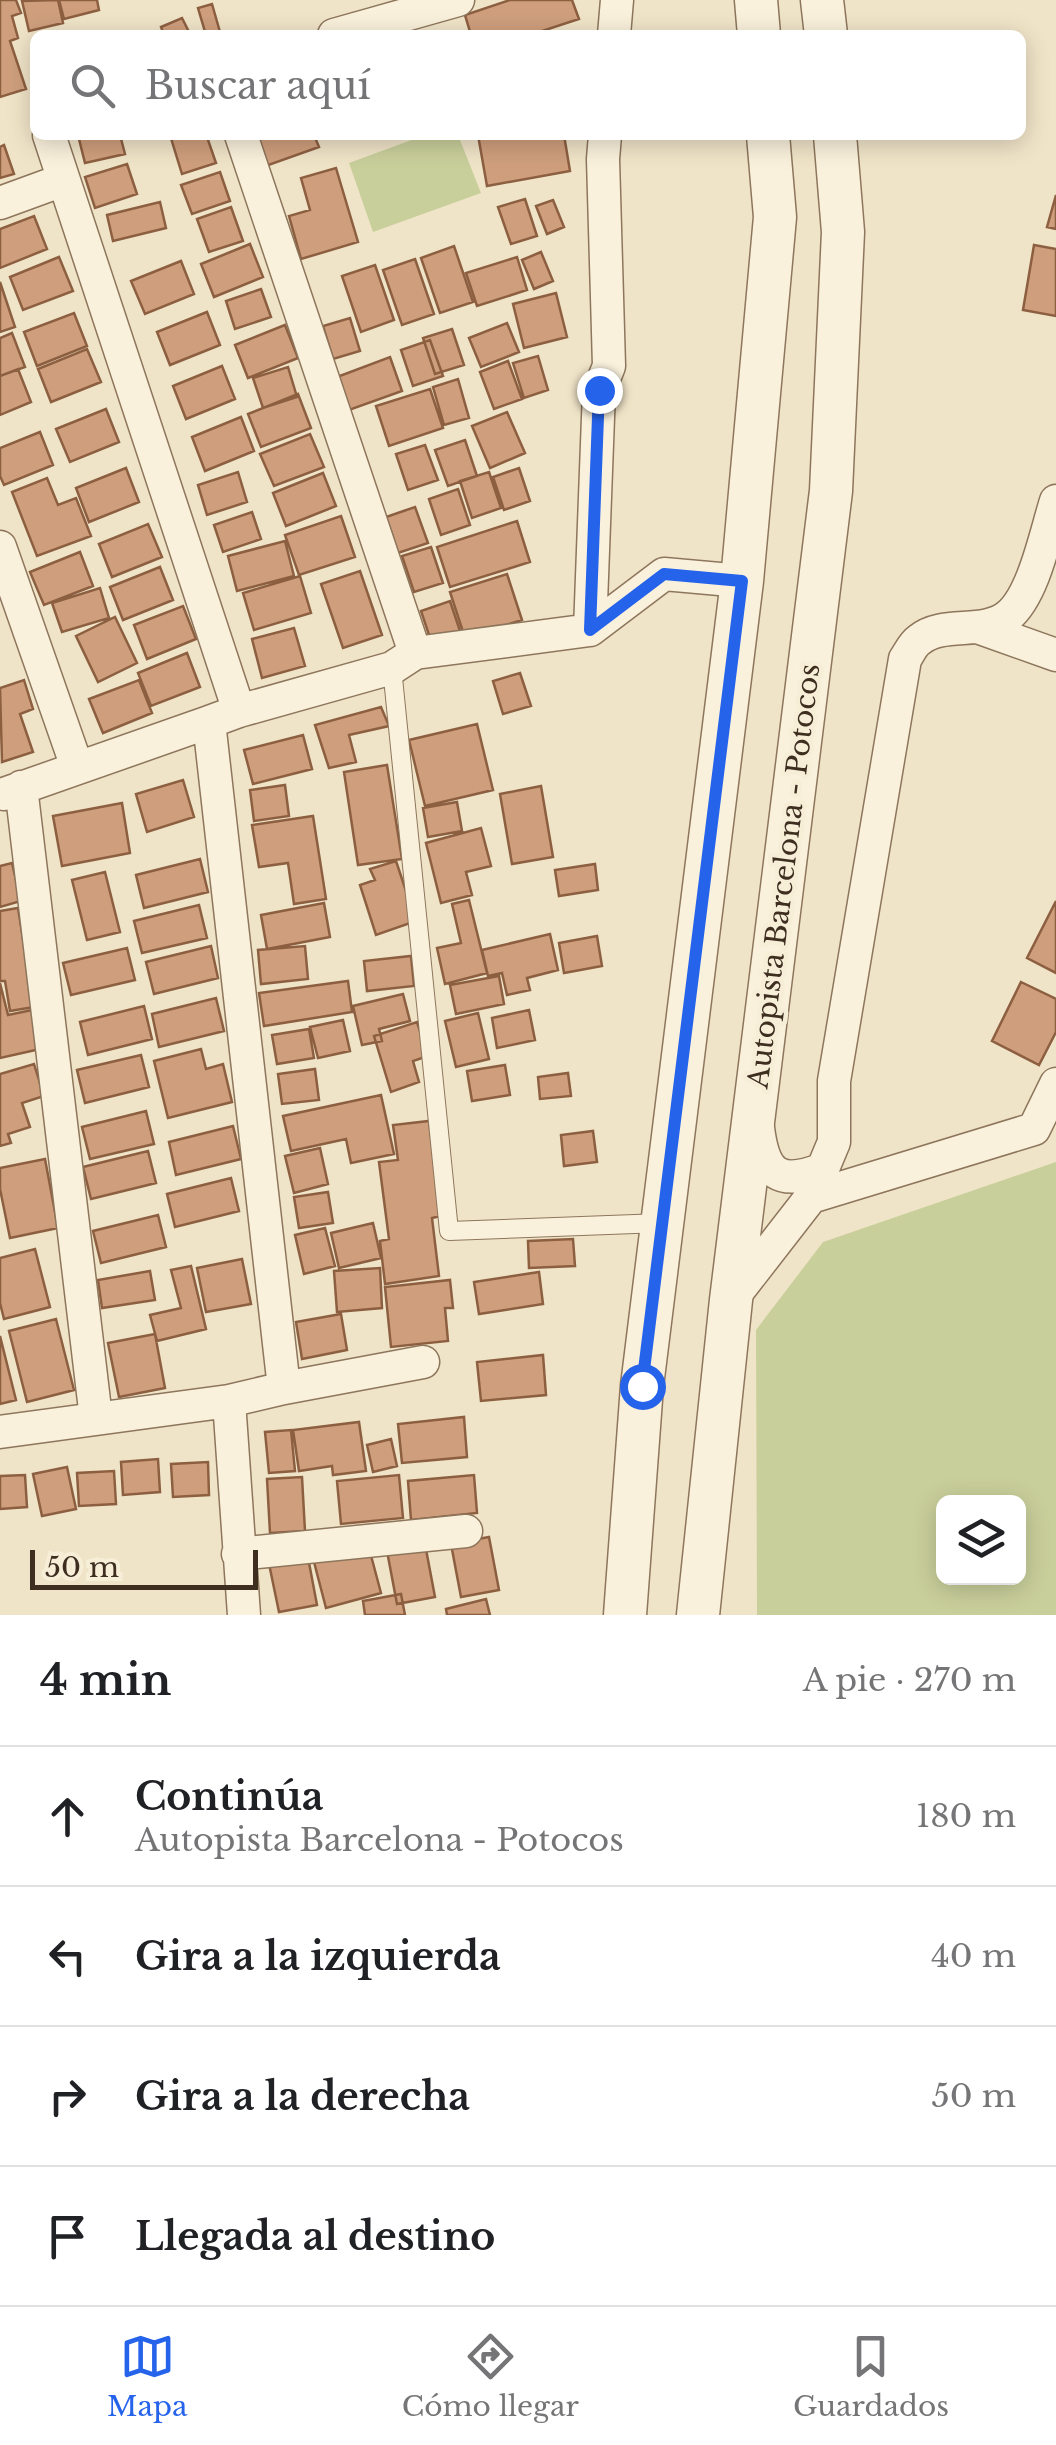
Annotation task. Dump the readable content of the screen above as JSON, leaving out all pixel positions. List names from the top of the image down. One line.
{"streets":{"street":["Autopista Barcelona - Potocos"]},"scale_bar":"50 m","page":{"search":"Buscar aquí","scale":"50 m","heading":["4 min","A pie · 270 m"],"list":[["Continúa","Autopista Barcelona - Potocos","180 m"],["Gira a la izquierda","40 m"],["Gira a la derecha","50 m"],"Llegada al destino"],"nav":["Mapa","Cómo llegar","Guardados"]}}
